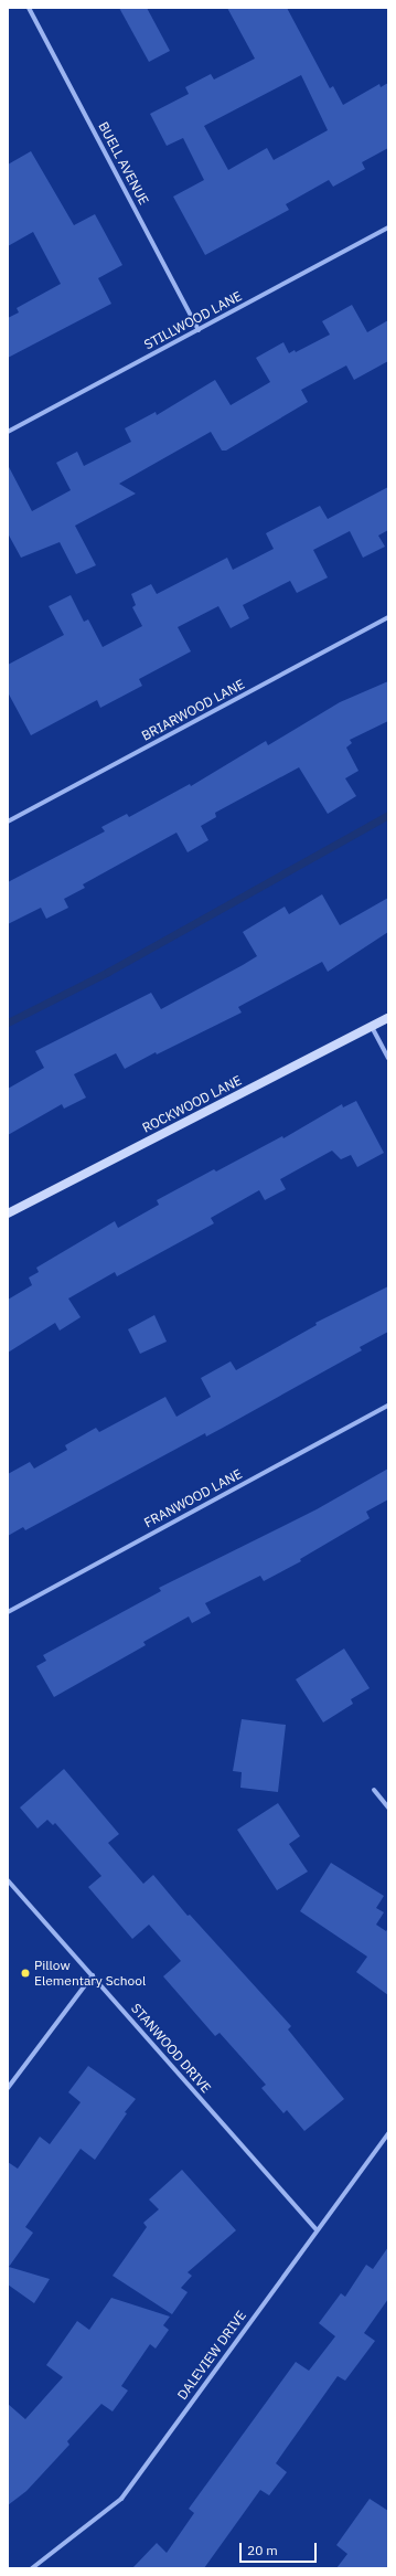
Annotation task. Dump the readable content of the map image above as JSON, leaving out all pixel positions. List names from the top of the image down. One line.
{"streets":{"street":["BUELL AVENUE","STILLWOOD LANE","BRIARWOOD LANE","ROCKWOOD LANE","FRANWOOD LANE","STANWOOD DRIVE","DALEVIEW DRIVE"]},"crossings":[["BUELL AVENUE","STILLWOOD LANE"],["STANWOOD DRIVE","DALEVIEW DRIVE"]],"places":["Pillow Elementary School"],"scale_bar":"20 m"}
